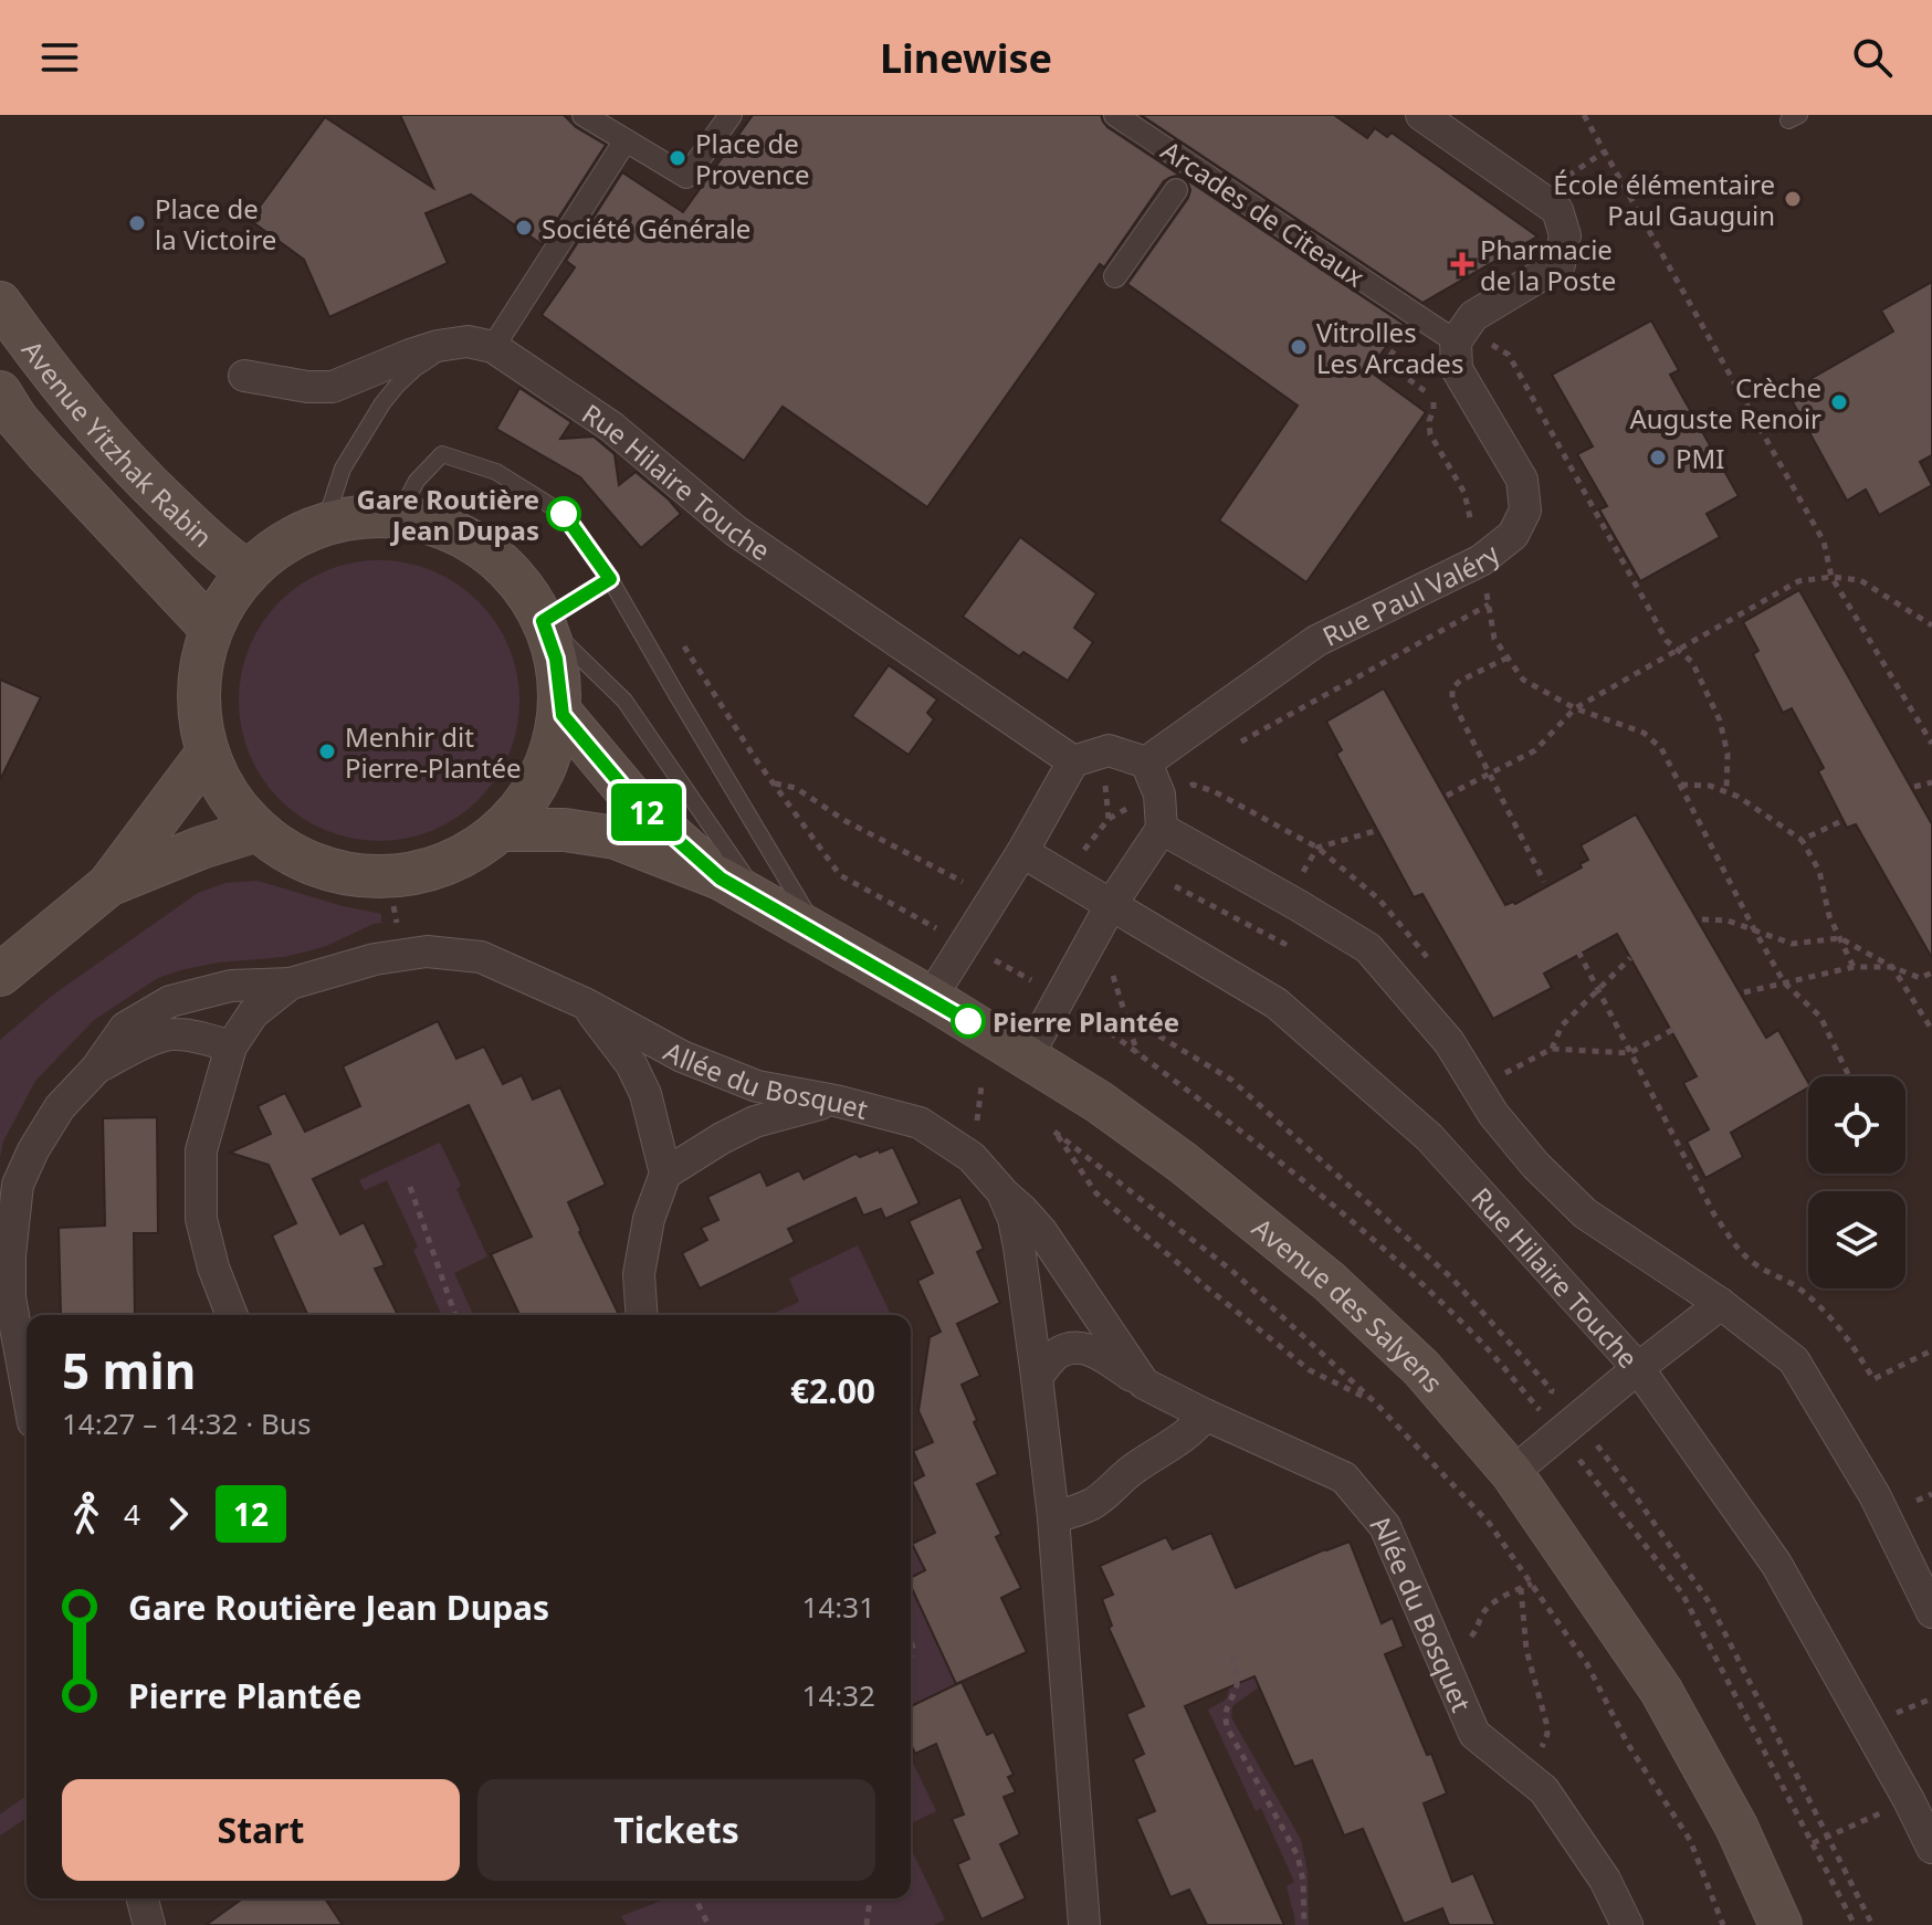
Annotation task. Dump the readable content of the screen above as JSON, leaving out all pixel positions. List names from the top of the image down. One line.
{"streets":{"main road":["Avenue Yitzhak Rabin","Avenue des Salyens"],"street":["Arcades de Citeaux","Rue Hilaire Touche","Rue Paul Valéry","Allée du Bosquet"]},"crossings":[["Arcades de Citeaux","Rue Paul Valéry"]],"places":{"other":["Place de Provence","École élémentaire Paul Gauguin","Place de la Victoire","Société Générale","Vitrolles Les Arcades","Crèche Auguste Renoir","PMI","Gare Routière Jean Dupas","Menhir dit Pierre-Plantée","Pierre Plantée"],"health":["Pharmacie de la Poste"]},"lines":["bus line 12"],"page":{"header":"Linewise","on_map":"12","heading":["5 min","14:27 – 14:32 · Bus","€2.00"],"legs":["4","12"],"list":[{"name":"Gare Routière Jean Dupas","value":"14:31"},{"name":"Pierre Plantée","value":"14:32"}],"buttons":["Start","Tickets"]}}
